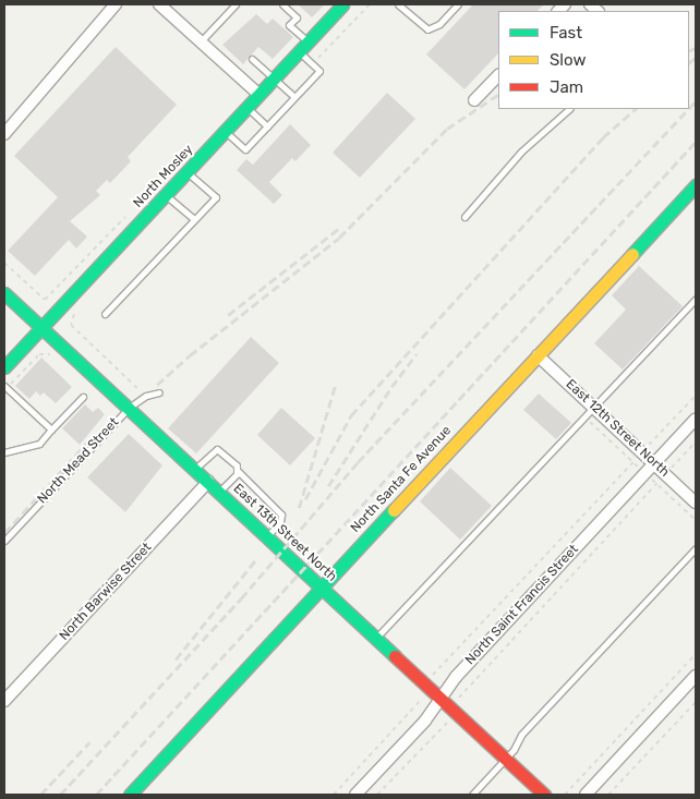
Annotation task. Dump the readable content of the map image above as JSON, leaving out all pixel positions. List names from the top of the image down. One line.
{"streets":{"street":["North Mosley","East 12th Street North","North Santa Fe Avenue","East 13th Street North","North Barwise Street","North Saint Francis Street"],"lane":["North Mead Street"]},"crossings":[["North Mosley","East 13th Street North"],["East 12th Street North","North Santa Fe Avenue"],["East 12th Street North","North Saint Francis Street"],["North Mead Street","East 13th Street North"],["North Santa Fe Avenue","East 13th Street North"],["East 13th Street North","North Barwise Street"],["East 13th Street North","North Saint Francis Street"]],"legend":["Fast","Slow","Jam"]}
